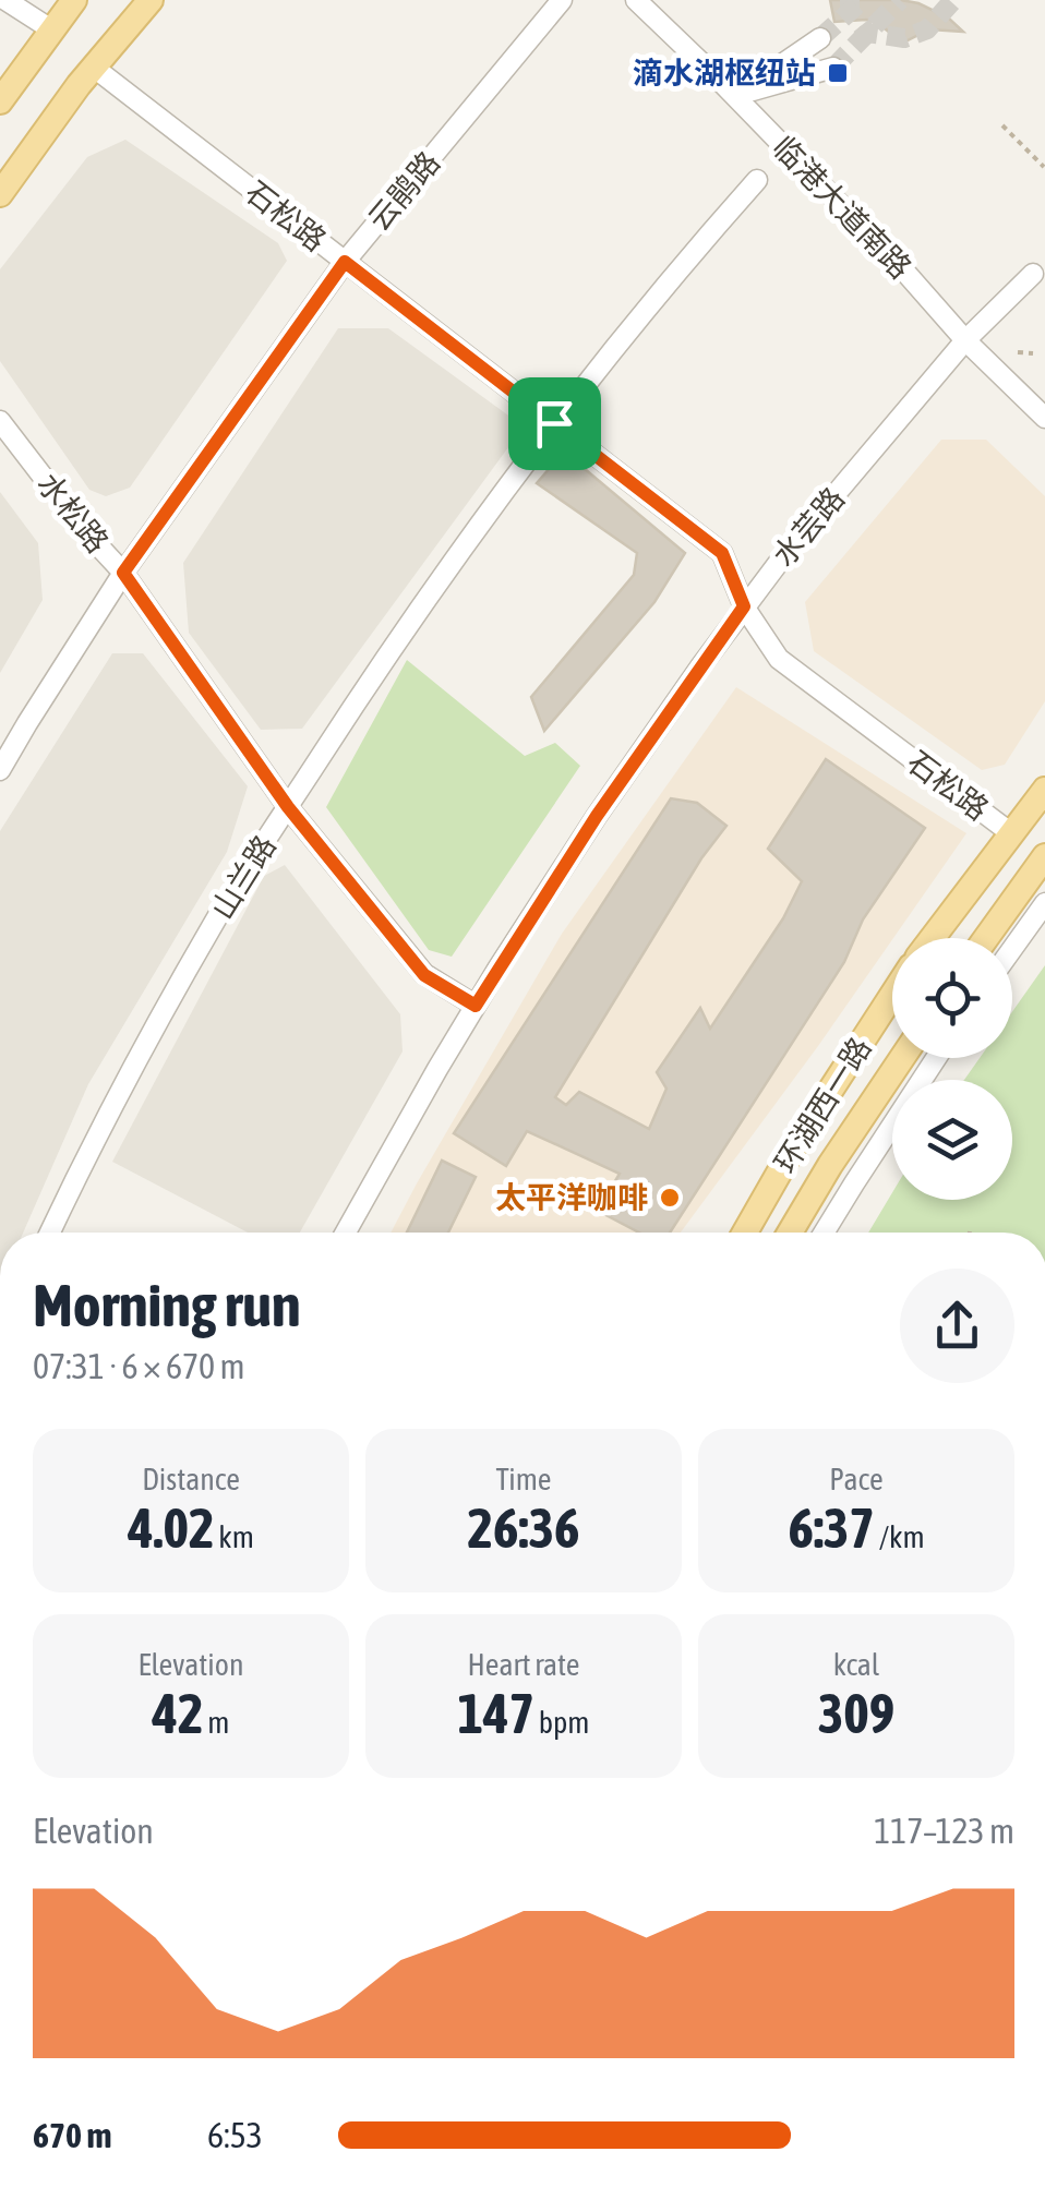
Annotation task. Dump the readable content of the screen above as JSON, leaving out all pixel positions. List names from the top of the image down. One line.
{"streets":{"main road":["环湖西一路"],"street":["云鹃路","临港大道南路","石松路","水松路","水芸路","山兰路"]},"crossings":[["云鹃路","石松路"],["云鹃路","水松路"],["临港大道南路","水芸路"],["石松路","水芸路"],["石松路","山兰路"],["水松路","水芸路"],["水松路","山兰路"]],"places":{"transit":["滴水湖枢纽站"],"other":["太平洋咖啡"]},"page":{"heading":["Morning run","07:31 · 6 × 670 m"],"stats":[["Distance","4.02 km"],["Time","26:36"],["Pace","6:37 /km"],["Elevation","42 m"],["Heart rate","147 bpm"],["kcal","309"]],"chart":["Elevation","117–123 m"],"list":[{"name":"670 m","note":"6:53"}]}}
